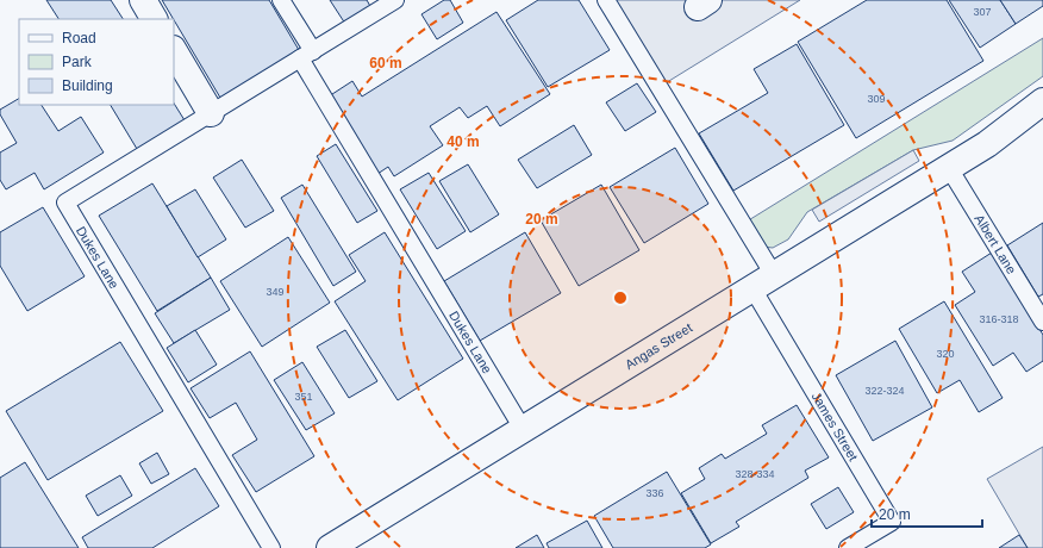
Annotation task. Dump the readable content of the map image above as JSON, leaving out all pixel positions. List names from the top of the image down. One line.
{"streets":{"street":["Angas Street"],"lane":["Albert Lane","Dukes Lane","James Street"]},"crossings":[["Albert Lane","Angas Street"],["Dukes Lane","Angas Street"],["Angas Street","James Street"]],"house_numbers":["307","309","349","316-318","320","322-324","351","328-334","336"],"legend":["Road","Park","Building"],"scale_bar":"20 m","rings":["60 m","40 m","20 m"]}
